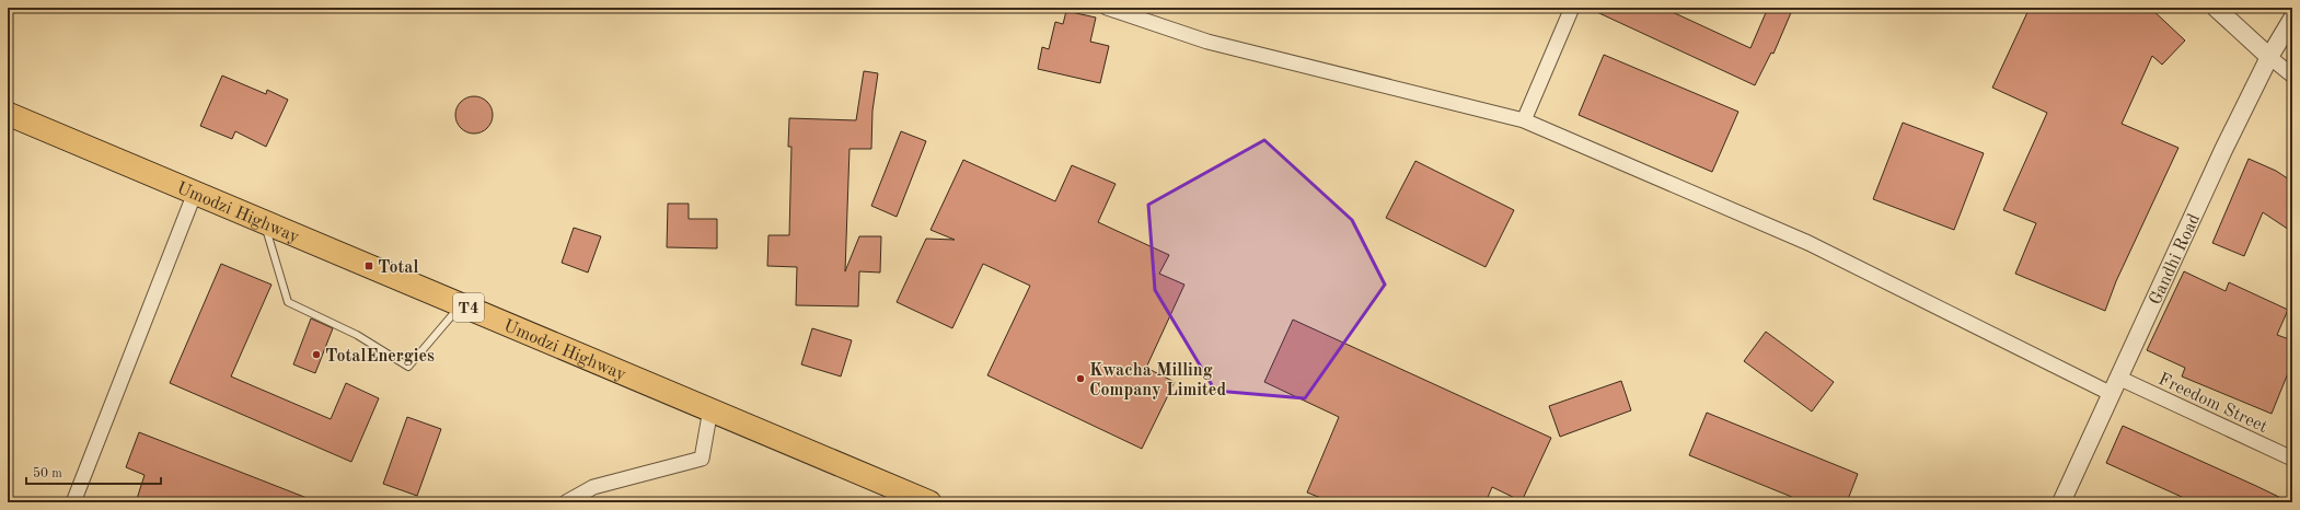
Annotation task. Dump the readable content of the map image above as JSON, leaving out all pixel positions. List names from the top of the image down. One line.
{"streets":{"highway":["Umodzi Highway","T4"],"street":["Gandhi Road","Freedom Street"]},"crossings":[["Gandhi Road","Freedom Street"]],"places":{"transit":["Total"],"other":["TotalEnergies","Kwacha Milling Company Limited"]},"scale_bar":"50 m"}
